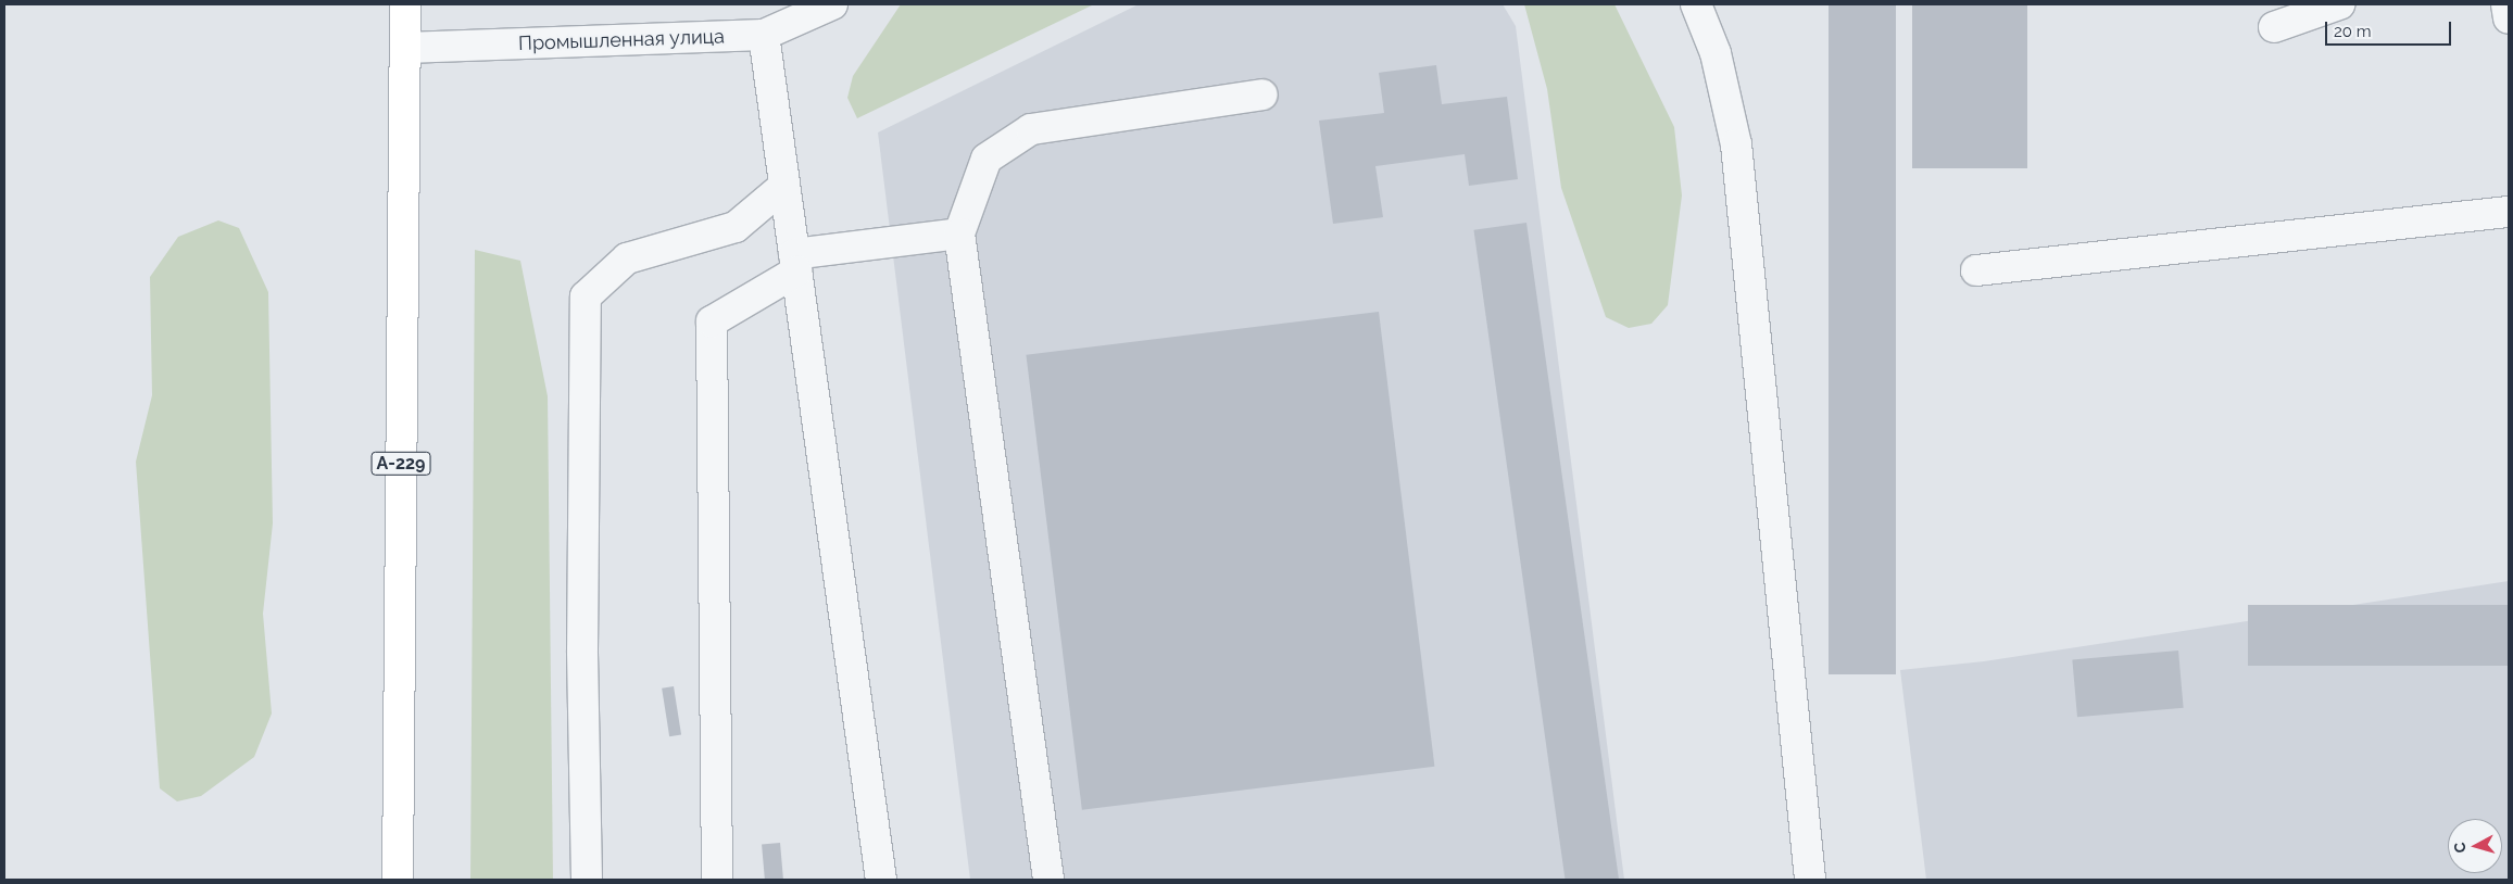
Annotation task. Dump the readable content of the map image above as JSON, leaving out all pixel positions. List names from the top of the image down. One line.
{"streets":{"highway":["А-229"],"street":["Промышленная улица"]},"crossings":[["Промышленная улица","А-229"]],"scale_bar":"20 m","north":"left"}
